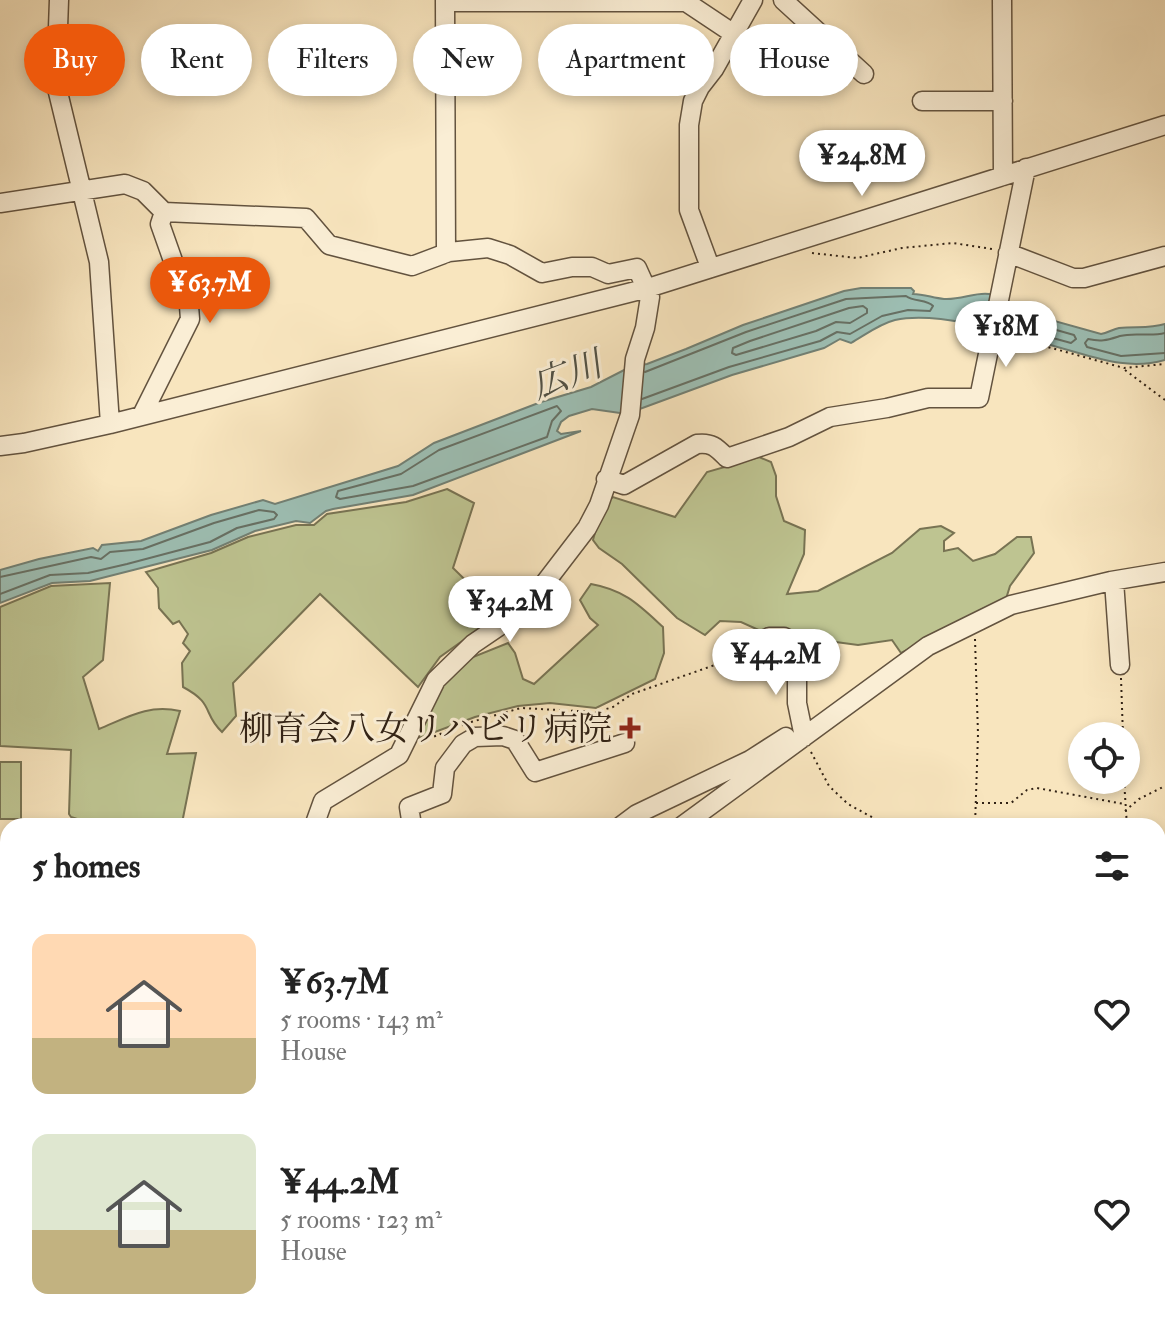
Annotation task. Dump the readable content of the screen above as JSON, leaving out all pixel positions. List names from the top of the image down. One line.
{"water":["広川"],"places":{"health":["柳育会八女リハビリ病院"]},"page":{"chip":["Buy","Rent","Filters","New","Apartment","House"],"price":["¥24.8M","¥63.7M","¥18M","¥34.2M","¥44.2M"],"heading":"5 homes","list":[{"name":"¥63.7M","note":"5 rooms · 143 m² · House"},{"name":"¥44.2M","note":"5 rooms · 123 m² · House"}]}}
